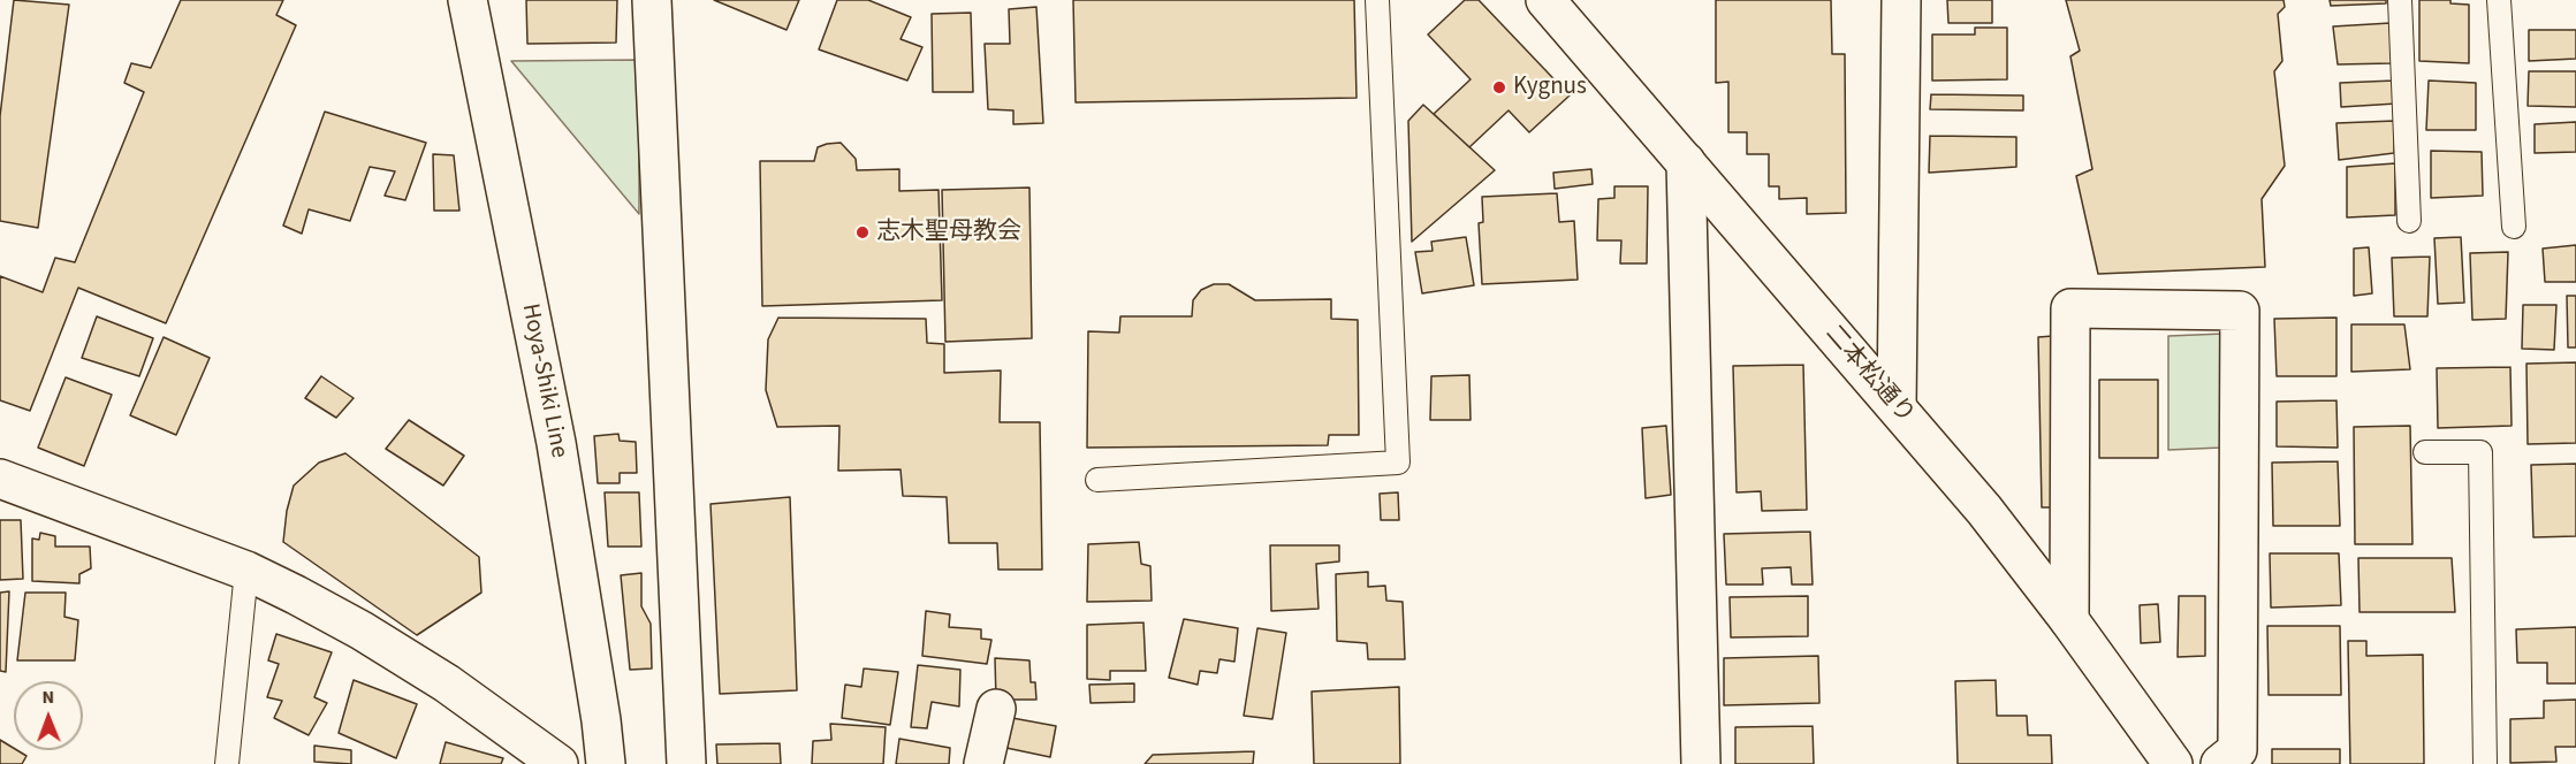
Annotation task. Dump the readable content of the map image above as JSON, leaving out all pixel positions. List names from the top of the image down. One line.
{"streets":{"street":["二本松通り","Hoya-Shiki Line"]},"places":["Kygnus","志木聖母教会"],"north":"top"}
